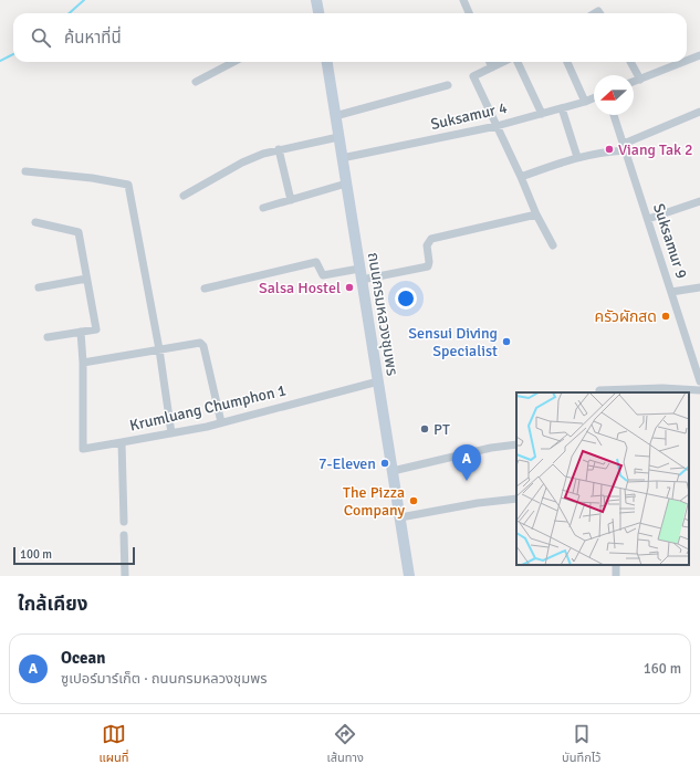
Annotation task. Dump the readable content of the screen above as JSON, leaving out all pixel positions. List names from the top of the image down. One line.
{"streets":{"street":["Suksamur 4","Suksamur 9","ถนนกรมหลวงชุมพร","Krumluang Chumphon 1"]},"crossings":[["Suksamur 4","ถนนกรมหลวงชุมพร"],["ถนนกรมหลวงชุมพร","Krumluang Chumphon 1"]],"places":["Viang Tak 2","Salsa Hostel","ครัวผักสด","Sensui Diving Specialist","PT","7-Eleven","The Pizza Company"],"scale_bar":"100 m","north":"left","page":{"search":"ค้นหาที่นี่","pins":"A","scale":"100 m","heading":"ใกล้เคียง","list":[{"mark":"A","name":"Ocean","note":"ซูเปอร์มาร์เก็ต · ถนนกรมหลวงชุมพร","value":"160 m"}],"nav":["แผนที่","เส้นทาง","บันทึกไว้"]}}
